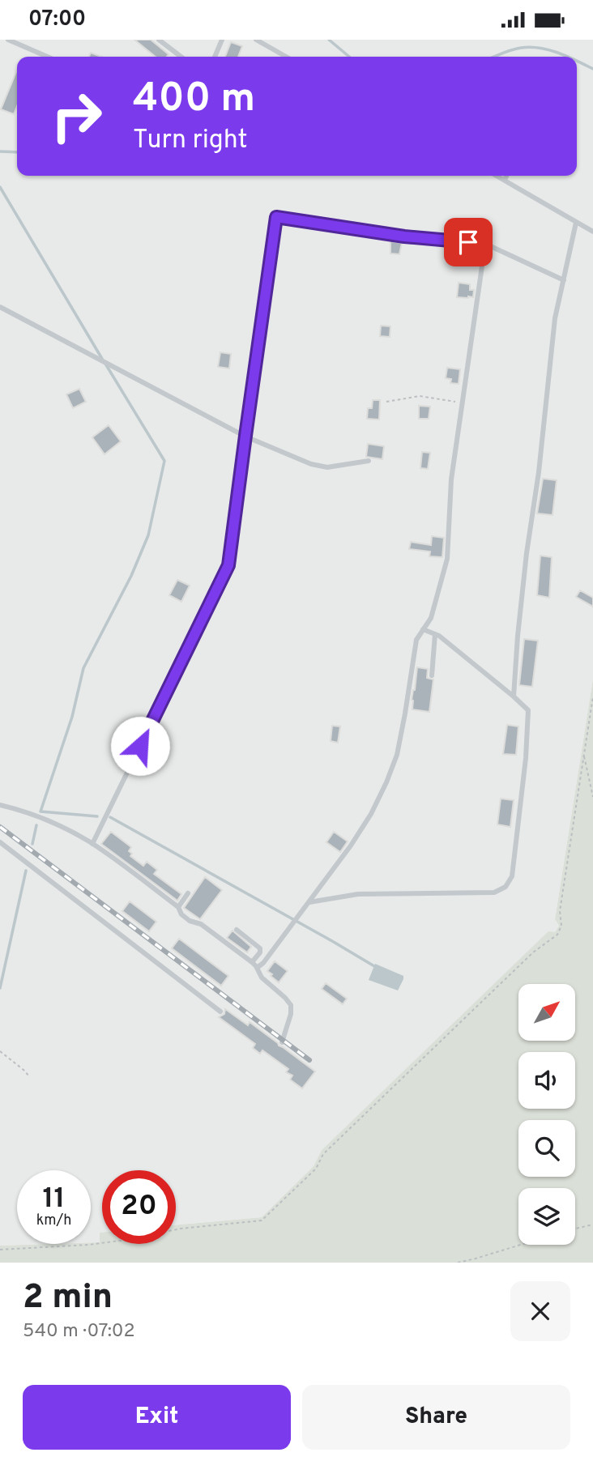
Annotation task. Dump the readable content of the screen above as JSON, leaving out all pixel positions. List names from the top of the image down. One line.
{"north":"top right","page":{"status":"07:00","turn":["400 m","Turn right"],"speed":"11 km/h","limit":"20","heading":["2 min","540 m · 07:02"],"buttons":["Exit","Share"]}}
